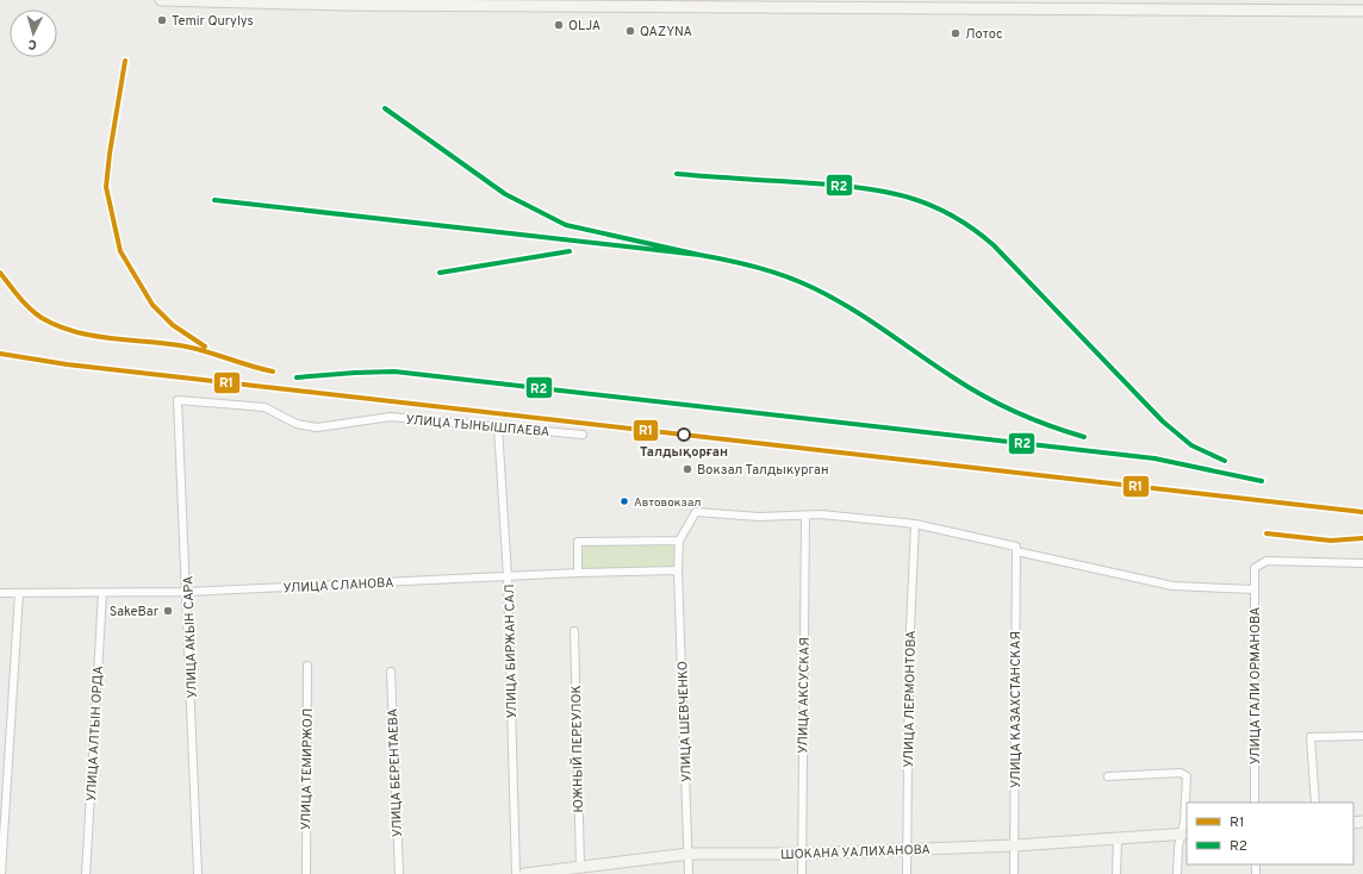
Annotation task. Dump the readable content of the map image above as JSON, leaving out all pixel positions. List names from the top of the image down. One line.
{"streets":{"street":["УЛИЦА ТЫНЫШПАЕВА","УЛИЦА СЛАНОВА","УЛИЦА АКЫН САРА","УЛИЦА БИРЖАН САЛ","УЛИЦА ГАЛИ ОРМАНОВА","УЛИЦА АКСУСКАЯ","УЛИЦА ЛЕРМОНТОВА","УЛИЦА КАЗАХСТАНСКАЯ","УЛИЦА ШЕВЧЕНКО","УЛИЦА АЛТЫН ОРДА","ЮЖНЫЙ ПЕРЕУЛОК","УЛИЦА ТЕМИРЖОЛ","УЛИЦА БЕРЕНТАЕВА","ШОКАНА УАЛИХАНОВА"]},"crossings":[["УЛИЦА ТЫНЫШПАЕВА","УЛИЦА АКЫН САРА"],["УЛИЦА ТЫНЫШПАЕВА","УЛИЦА БИРЖАН САЛ"],["УЛИЦА СЛАНОВА","УЛИЦА АКЫН САРА"],["УЛИЦА СЛАНОВА","УЛИЦА БИРЖАН САЛ"],["УЛИЦА СЛАНОВА","УЛИЦА ШЕВЧЕНКО"],["УЛИЦА СЛАНОВА","УЛИЦА АЛТЫН ОРДА"],["УЛИЦА АКСУСКАЯ","ШОКАНА УАЛИХАНОВА"],["УЛИЦА ЛЕРМОНТОВА","ШОКАНА УАЛИХАНОВА"],["УЛИЦА КАЗАХСТАНСКАЯ","ШОКАНА УАЛИХАНОВА"],["УЛИЦА ШЕВЧЕНКО","ШОКАНА УАЛИХАНОВА"],["ЮЖНЫЙ ПЕРЕУЛОК","ШОКАНА УАЛИХАНОВА"]],"places":["Temir Qurylys","OLJA","QAZYNA","Лотос","Талдықорған","Вокзал Талдыкурган","Автовокзал","SakeBar"],"lines":["transit line R1","transit line R2"],"legend":["R1","R2"],"north":"bottom"}
